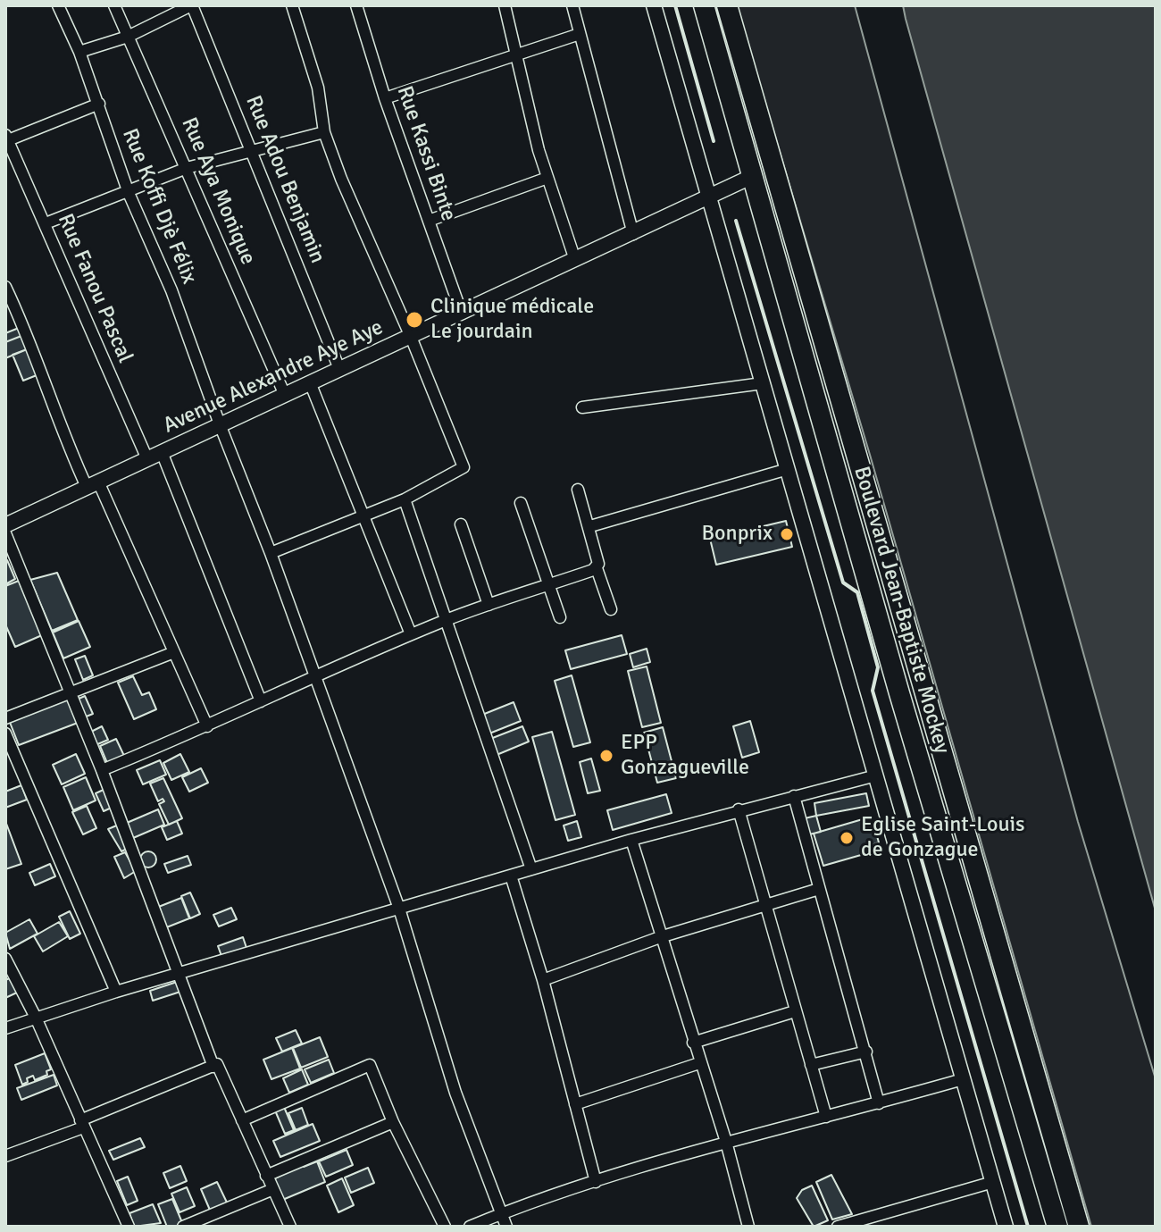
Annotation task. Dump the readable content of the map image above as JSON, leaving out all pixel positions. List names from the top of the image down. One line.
{"streets":{"highway":["Boulevard Jean-Baptiste Mockey"],"street":["Rue Kassi Binte","Rue Adou Benjamin","Rue Aya Monique","Rue Koffi Djè Félix","Rue Fanou Pascal","Avenue Alexandre Aye Aye"]},"crossings":[["Rue Kassi Binte","Avenue Alexandre Aye Aye"],["Rue Adou Benjamin","Avenue Alexandre Aye Aye"],["Rue Aya Monique","Avenue Alexandre Aye Aye"],["Rue Koffi Djè Félix","Avenue Alexandre Aye Aye"],["Rue Fanou Pascal","Avenue Alexandre Aye Aye"],["Avenue Alexandre Aye Aye","Boulevard Jean-Baptiste Mockey"]],"places":["Clinique médicale Le jourdain","Bonprix","EPP Gonzagueville","Eglise Saint-Louis de Gonzague"]}
